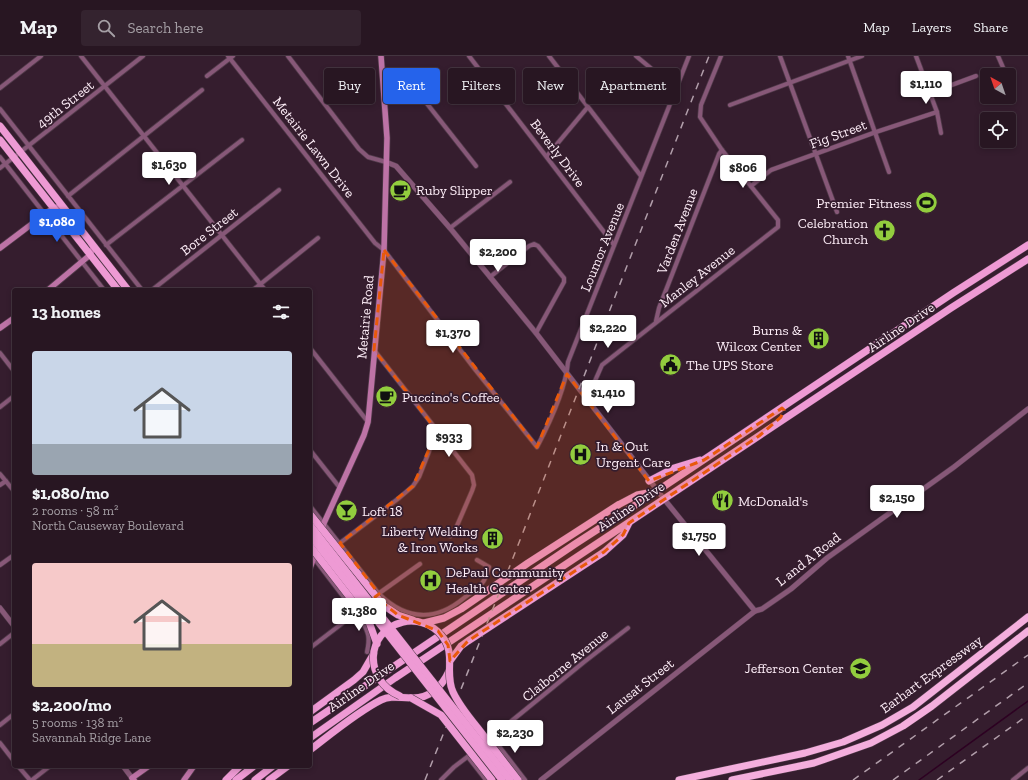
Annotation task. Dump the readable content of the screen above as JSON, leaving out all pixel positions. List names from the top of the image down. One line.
{"streets":{"highway":["Airline Drive","Earhart Expressway"],"main road":["Metairie Road"],"street":["49th Street","Fig Street","Metairie Lawn Drive","Beverly Drive","Bore Street","Varden Avenue","Loumor Avenue","Manley Avenue","L and A Road","Claiborne Avenue","Lausat Street"]},"crossings":[["Fig Street","Manley Avenue"],["Metairie Lawn Drive","Loumor Avenue"],["Metairie Lawn Drive","Metairie Road"],["Beverly Drive","Loumor Avenue"],["Varden Avenue","Manley Avenue"],["L and A Road","Lausat Street"]],"places":{"cafe":["Ruby Slipper","Puccino's Coffee"],"sports":["Premier Fitness"],"church":["Celebration Church"],"building":["Burns & Wilcox Center","Liberty Welding & Iron Works"],"public building":["The UPS Store"],"hospital":["In & Out Urgent Care","DePaul Community Health Center"],"restaurant":["McDonald's"],"bar":["Loft 18"],"school or university":["Jefferson Center"]},"north":"top left","page":{"header":"Map","search":"Search here","nav":["Map","Layers","Share"],"chip":["Buy","Rent","Filters","New","Apartment"],"price":["$1,110","$1,630","$806","$1,080","$2,200","$2,220","$1,370","$1,410","$933","$2,150","$1,750","$1,380","$2,230"],"heading":"13 homes","list":[{"name":"$1,080/mo","note":"2 rooms · 58 m² · North Causeway Boulevard"},{"name":"$2,200/mo","note":"5 rooms · 138 m² · Savannah Ridge Lane"}]}}
